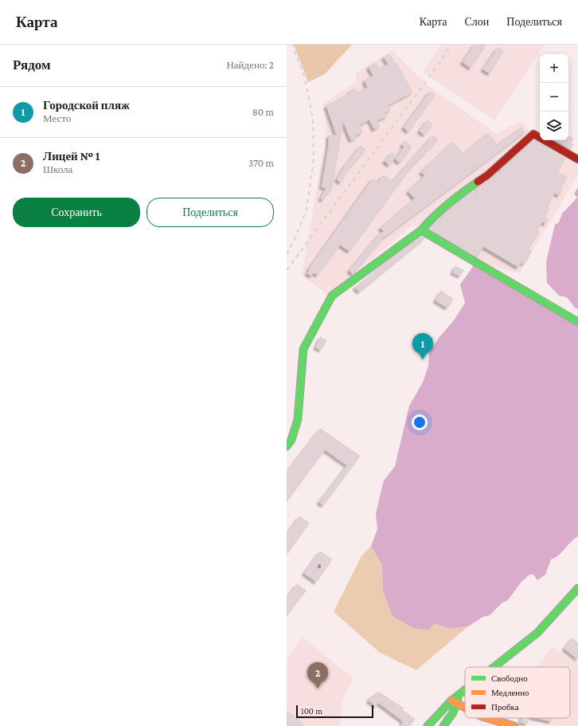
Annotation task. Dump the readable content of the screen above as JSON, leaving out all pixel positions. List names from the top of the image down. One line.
{"house_numbers":["8"],"legend":["Свободно","Медленно","Пробка"],"scale_bar":"100 m","page":{"header":"Карта","nav":["Карта","Слои","Поделиться"],"heading":["Рядом","Найдено: 2"],"map_buttons":["+","−"],"list":[{"mark":"1","name":"Городской пляж","note":"Место","value":"80 m"},{"mark":"2","name":"Лицей № 1","note":"Школа","value":"370 m"}],"buttons":["Сохранить","Поделиться"],"pins":["1","2"],"scale":"100 m"}}
